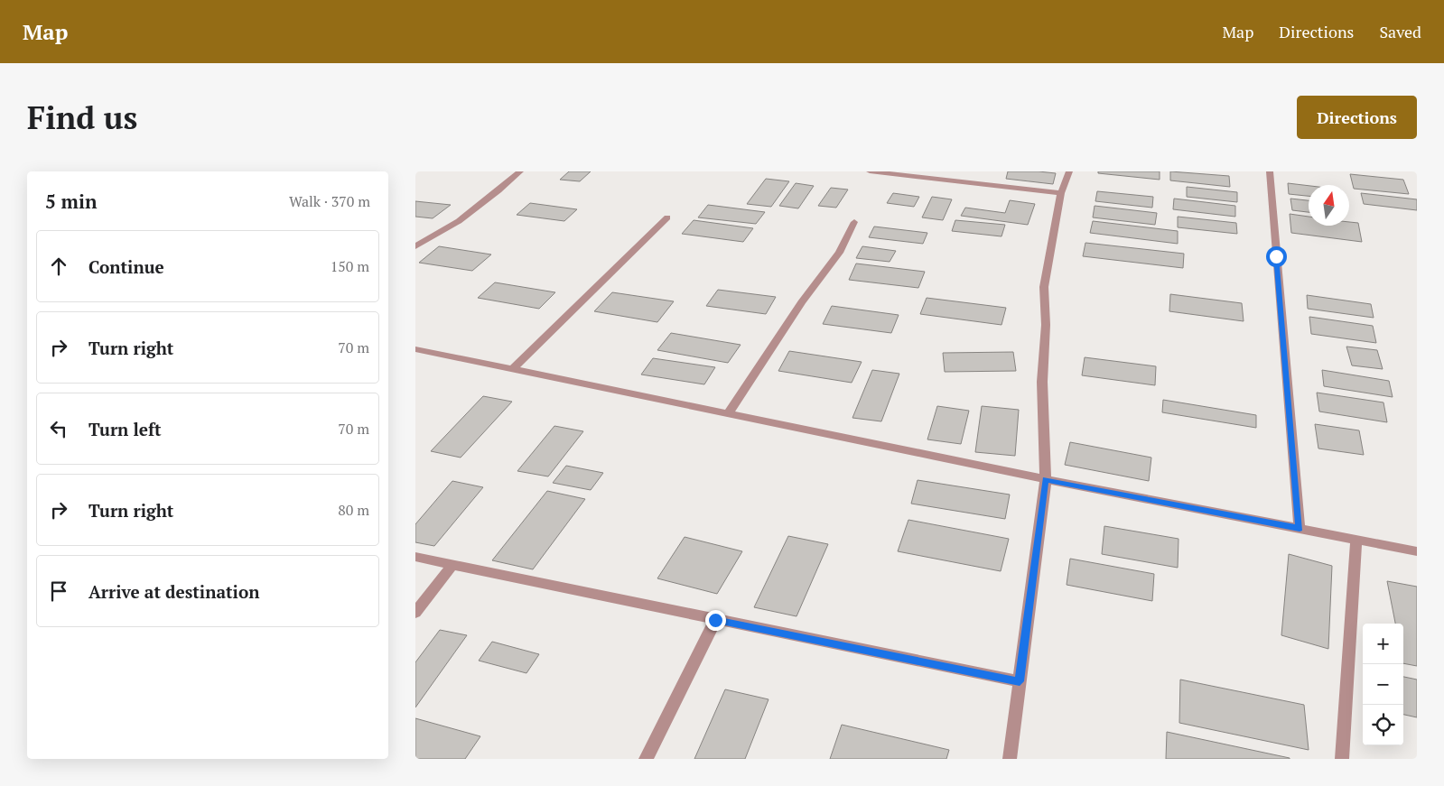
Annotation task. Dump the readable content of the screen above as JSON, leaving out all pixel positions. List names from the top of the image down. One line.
{"north":"top","page":{"header":"Map","nav":["Map","Directions","Saved"],"buttons":"Directions","title":"Find us","heading":["5 min","Walk · 370 m"],"list":[["Continue","150 m"],["Turn right","70 m"],["Turn left","70 m"],["Turn right","80 m"],"Arrive at destination"],"map_buttons":["+","−"]}}
